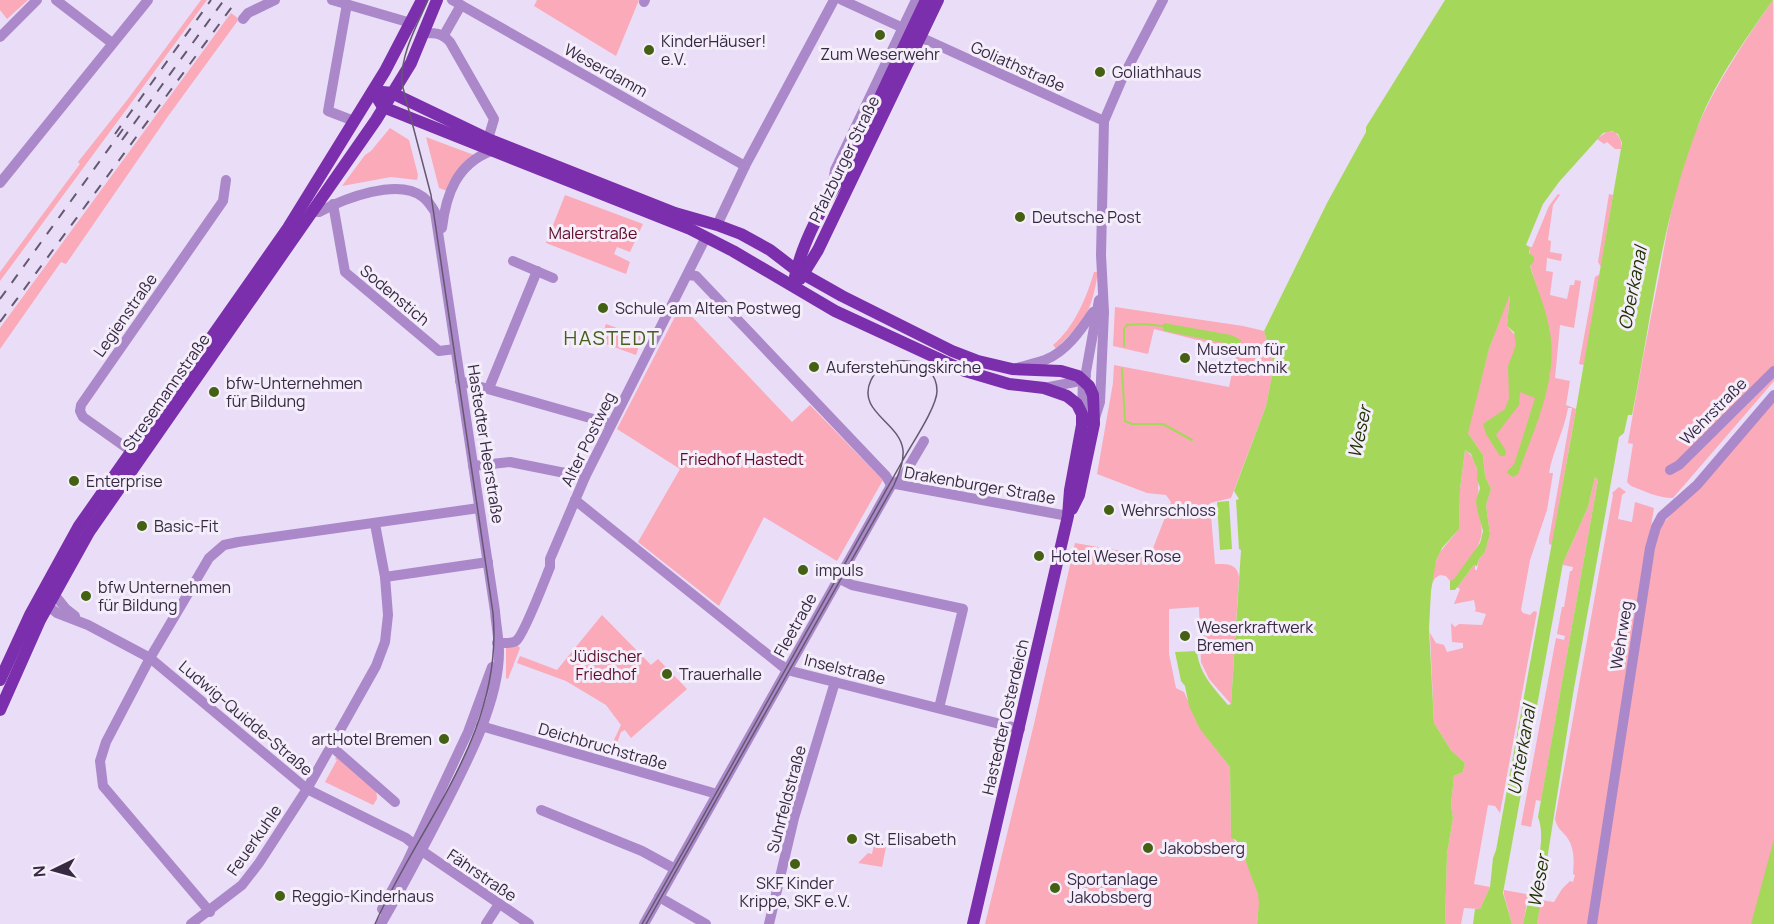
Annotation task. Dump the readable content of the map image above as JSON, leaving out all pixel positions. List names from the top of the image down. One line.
{"streets":{"main road":["Pfalzburger Straße","Stresemannstraße","Hastedter Osterdeich"],"street":["Goliathstraße","Weserdamm","Sodenstich","Legienstraße","Wehrstraße","Alter Postweg","Hastedter Heerstraße","Drakenburger Straße","Fleetrade","Wehrweg","Inselstraße","Ludwig-Quidde-Straße","Deichbruchstraße","Suhrfeldstraße","Feuerkuhle","Fährstraße"]},"crossings":[["Goliathstraße","Pfalzburger Straße"],["Goliathstraße","Hastedter Osterdeich"],["Sodenstich","Hastedter Heerstraße"],["Legienstraße","Stresemannstraße"],["Stresemannstraße","Ludwig-Quidde-Straße"],["Alter Postweg","Hastedter Heerstraße"],["Alter Postweg","Drakenburger Straße"],["Alter Postweg","Inselstraße"],["Hastedter Heerstraße","Ludwig-Quidde-Straße"],["Hastedter Heerstraße","Deichbruchstraße"],["Hastedter Heerstraße","Fährstraße"],["Drakenburger Straße","Fleetrade"],["Drakenburger Straße","Hastedter Osterdeich"],["Fleetrade","Inselstraße"],["Fleetrade","Deichbruchstraße"],["Inselstraße","Hastedter Osterdeich"],["Inselstraße","Suhrfeldstraße"],["Ludwig-Quidde-Straße","Feuerkuhle"],["Ludwig-Quidde-Straße","Fährstraße"]],"districts":["HASTEDT"],"water":["Oberkanal","Weser","Unterkanal"],"parks":["Malerstraße","Friedhof Hastedt","Jüdischer Friedhof"],"places":["Zum Weserwehr","KinderHäuser! e.V.","Goliathhaus","Deutsche Post","Schule am Alten Postweg","Museum für Netztechnik","Auferstehungskirche","bfw-Unternehmen für Bildung","Enterprise","Wehrschloss","Basic-Fit","Hotel Weser Rose","impuls","bfw Unternehmen für Bildung","Weserkraftwerk Bremen","Trauerhalle","artHotel Bremen","St. Elisabeth","Jakobsberg","SKF Kinder Krippe, SKF e.V.","Sportanlage Jakobsberg","Reggio-Kinderhaus"],"north":"left"}
